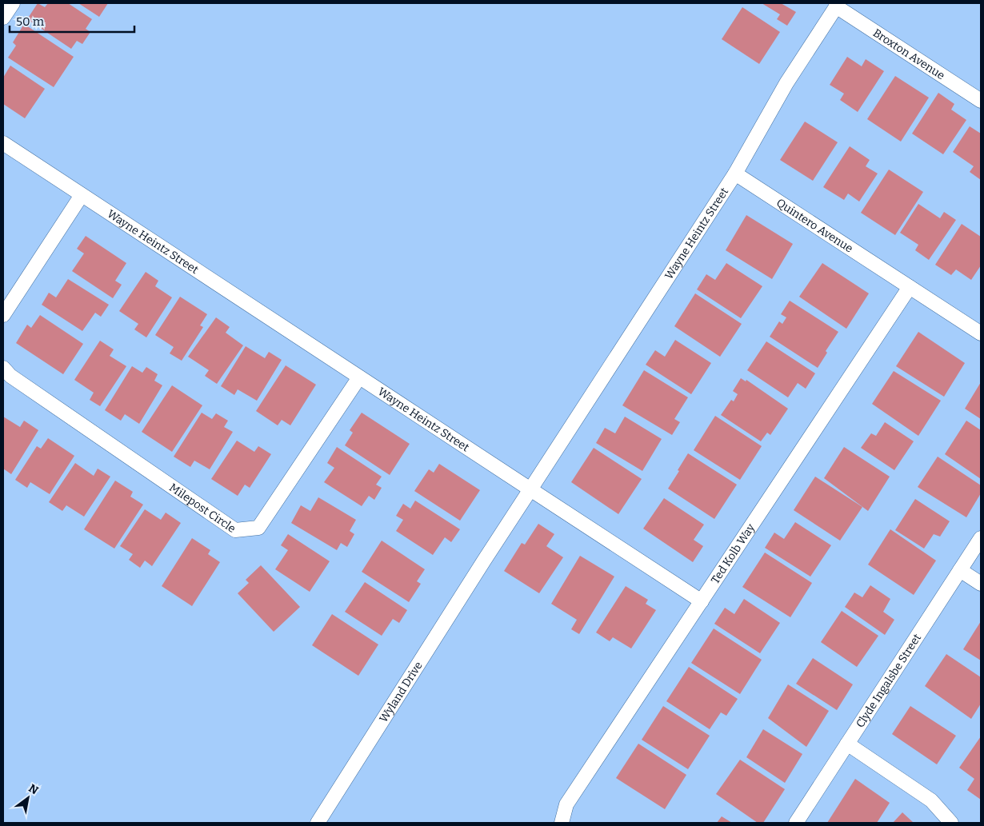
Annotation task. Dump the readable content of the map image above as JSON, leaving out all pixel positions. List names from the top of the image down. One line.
{"streets":{"street":["Broxton Avenue","Quintero Avenue","Wayne Heintz Street","Milepost Circle","Ted Kolb Way","Clyde Ingalsbe Street","Wyland Drive"]},"crossings":[["Quintero Avenue","Wayne Heintz Street"],["Quintero Avenue","Ted Kolb Way"],["Wayne Heintz Street","Milepost Circle"],["Wayne Heintz Street","Wyland Drive"]],"scale_bar":"50 m","north":"top right"}
